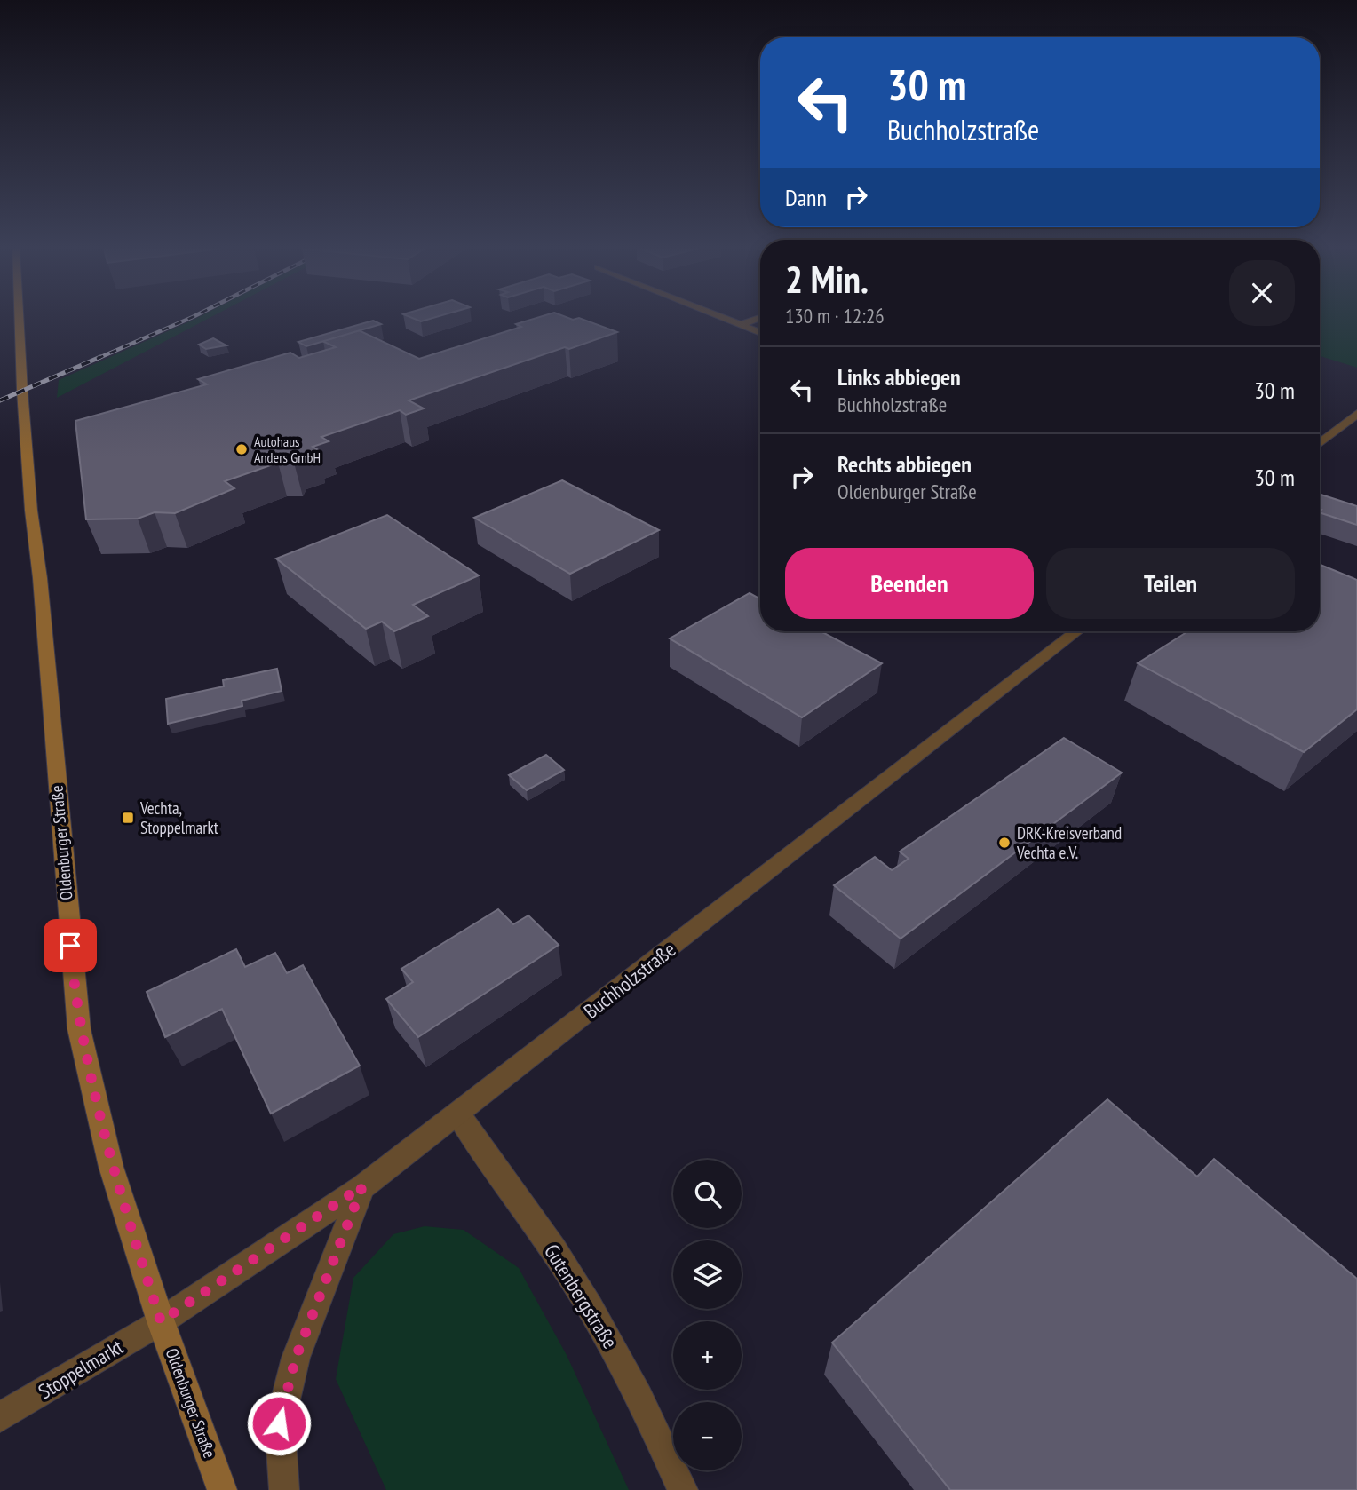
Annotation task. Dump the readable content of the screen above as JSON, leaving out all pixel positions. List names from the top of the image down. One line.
{"streets":{"main road":["Oldenburger Straße"],"street":["Buchholzstraße","Gutenbergstraße","Stoppelmarkt"]},"crossings":[["Oldenburger Straße","Buchholzstraße"],["Oldenburger Straße","Stoppelmarkt"],["Buchholzstraße","Gutenbergstraße"],["Buchholzstraße","Stoppelmarkt"]],"places":{"other":["Autohaus Anders GmbH","DRK-Kreisverband Vechta e.V."],"transit":["Vechta, Stoppelmarkt"]},"page":{"turn":["30 m","Buchholzstraße"],"then":"Dann","heading":["2 Min.","130 m · 12:26"],"list":[{"name":"Links abbiegen","note":"Buchholzstraße","value":"30 m"},{"name":"Rechts abbiegen","note":"Oldenburger Straße","value":"30 m"}],"buttons":["Beenden","Teilen"],"map_buttons":["+","−"]}}
